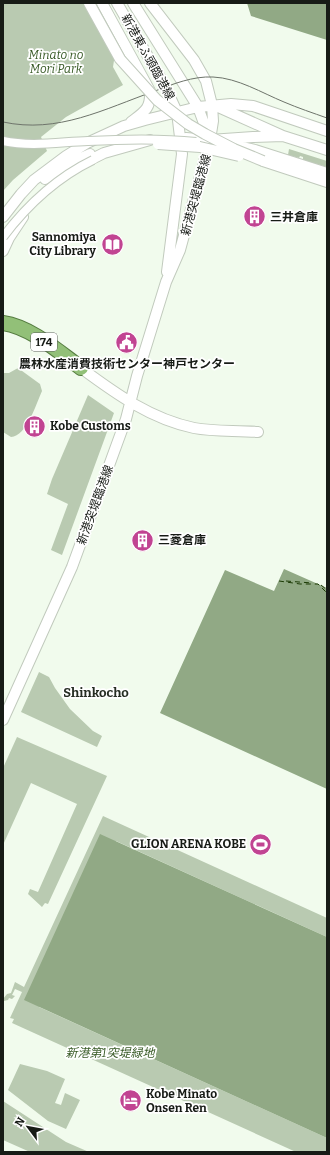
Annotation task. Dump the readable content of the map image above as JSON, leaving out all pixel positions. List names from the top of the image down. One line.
{"streets":{"highway":["174"],"street":["新港東ふ頭臨港線","新港突堤臨港線"]},"crossings":[["新港東ふ頭臨港線","新港突堤臨港線"]],"districts":["Shinkocho"],"parks":["Minato no Mori Park","新港第1突堤緑地"],"places":{"building":["三井倉庫","Kobe Customs","三菱倉庫"],"library":["Sannomiya City Library"],"public building":["農林水産消費技術センター神戸センター"],"sports":["GLION ARENA KOBE"],"hotel":["Kobe Minato Onsen Ren"]},"north":"top left"}
